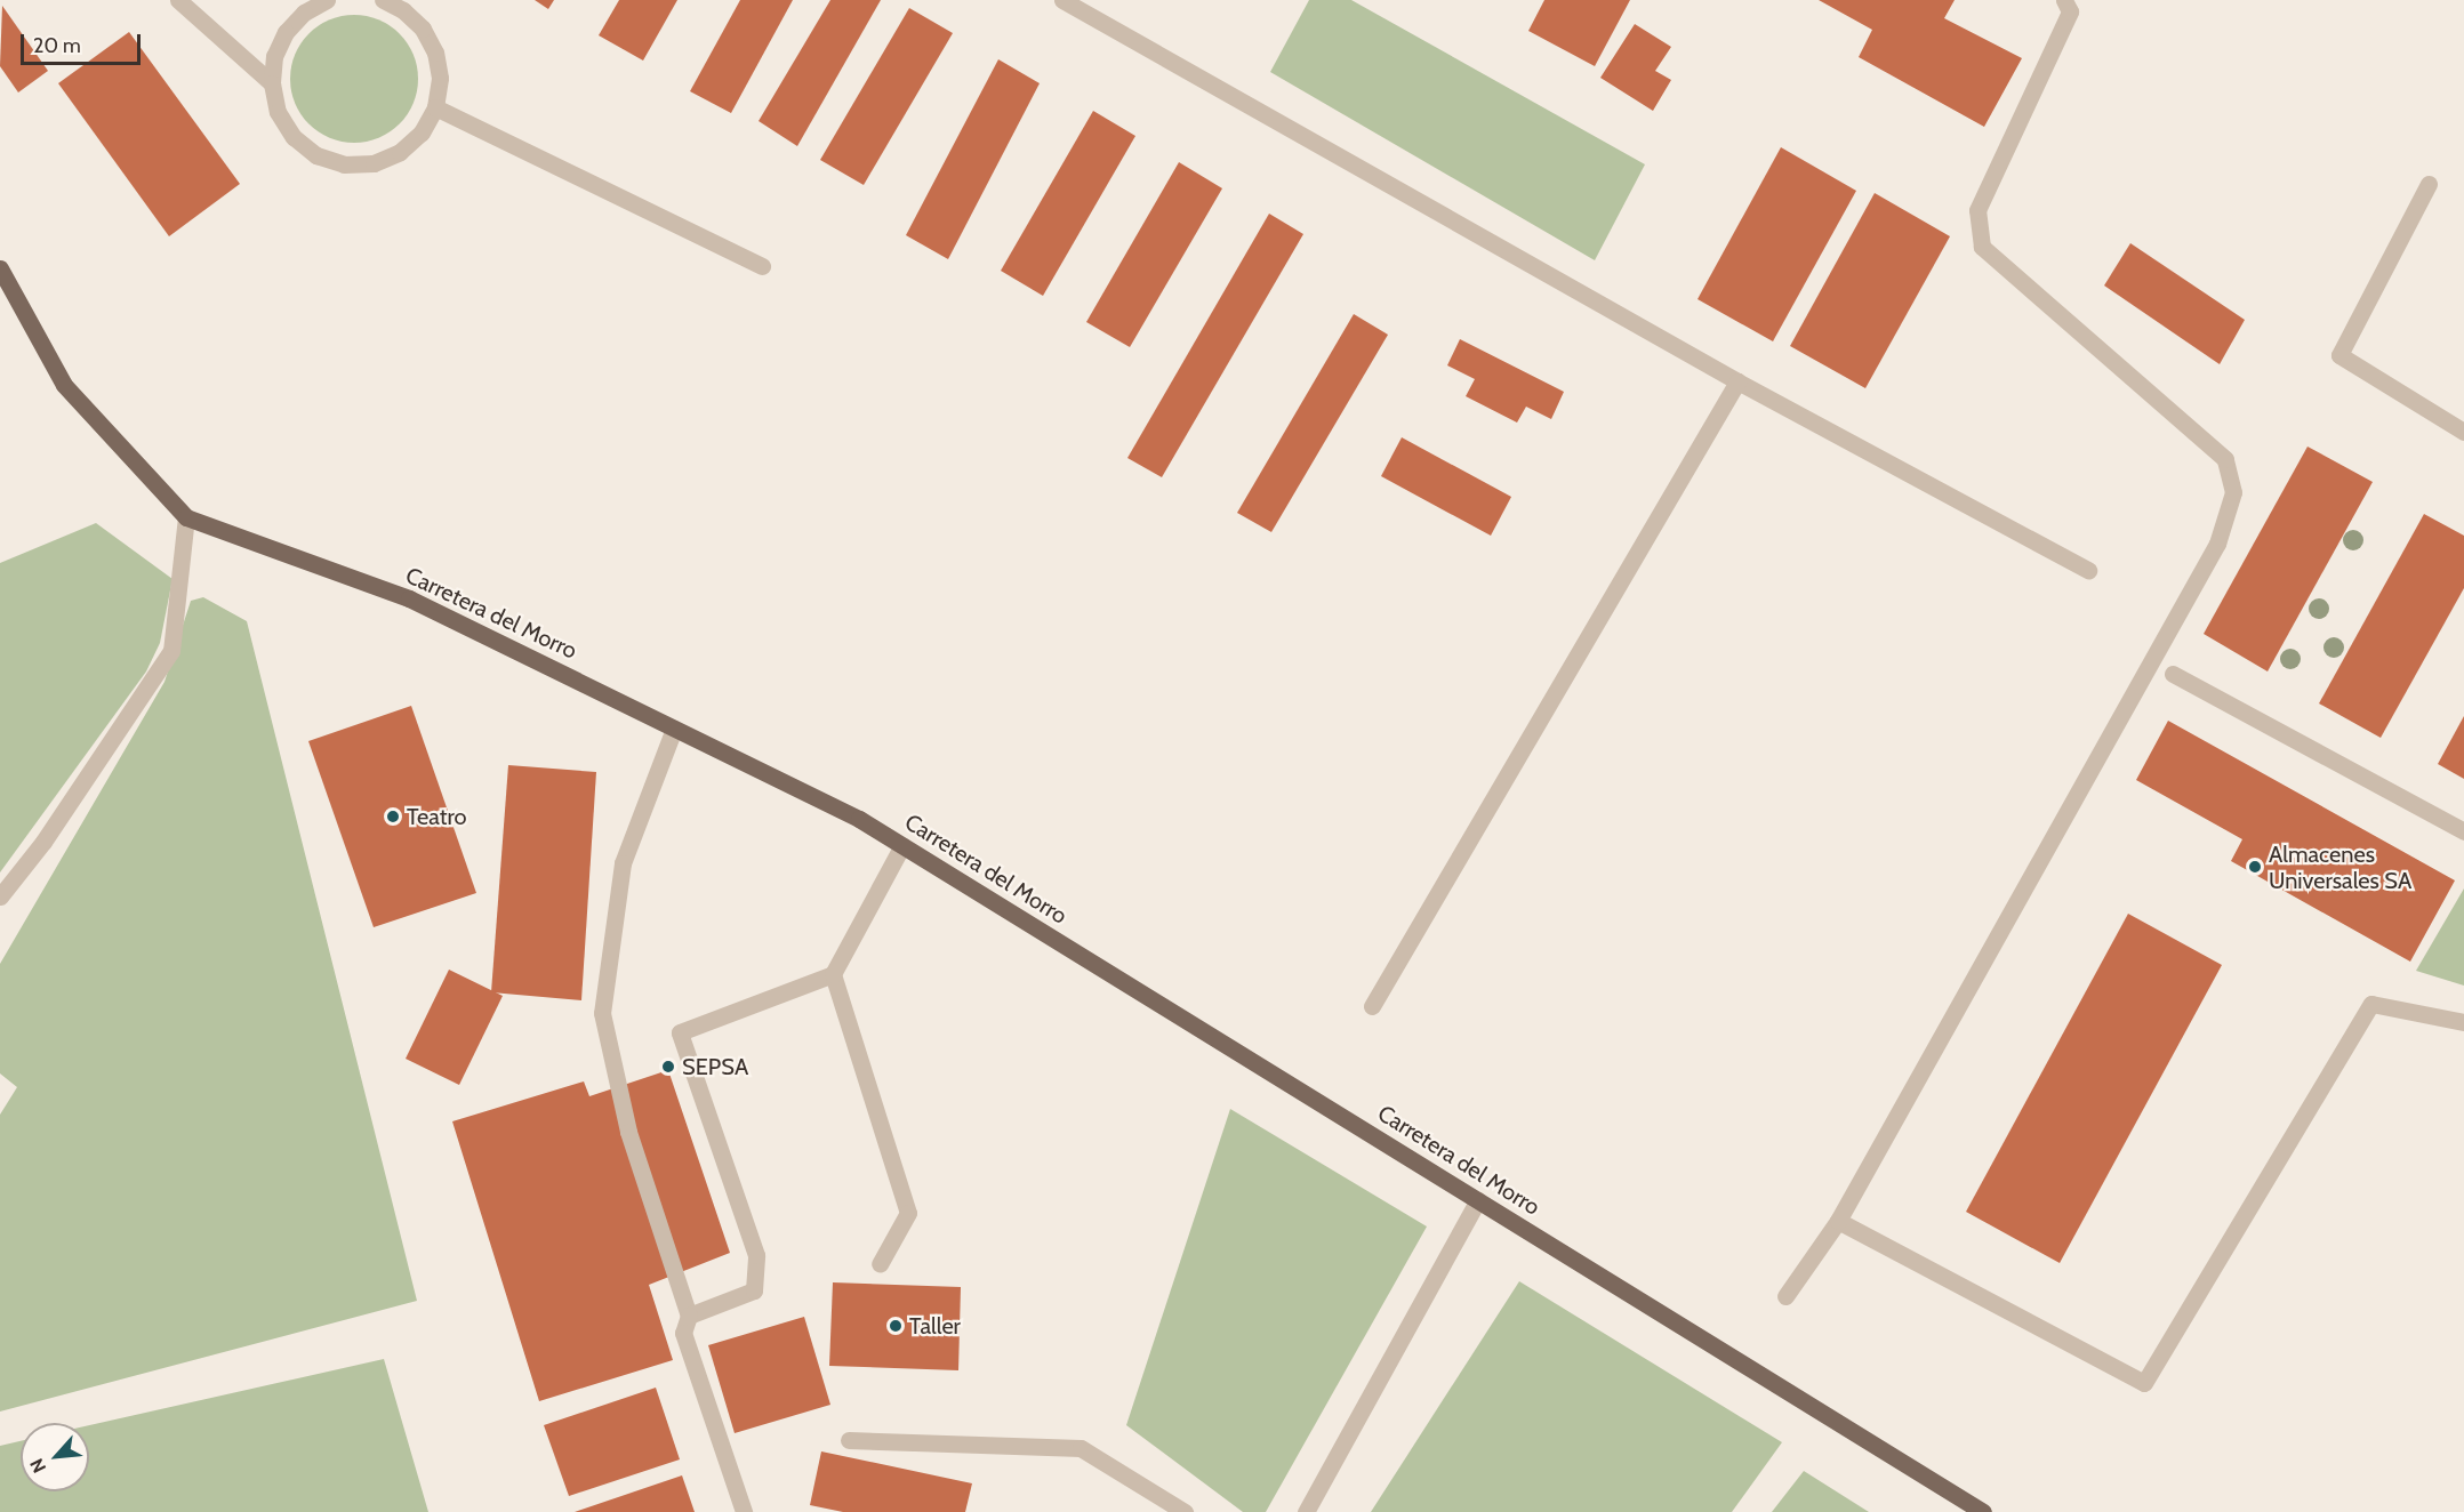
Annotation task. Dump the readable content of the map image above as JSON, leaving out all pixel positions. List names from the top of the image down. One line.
{"streets":{"main road":["Carretera del Morro"]},"places":["Teatro","Almacenes Universales SA","SEPSA","Taller"],"scale_bar":"20 m","north":"bottom left"}
